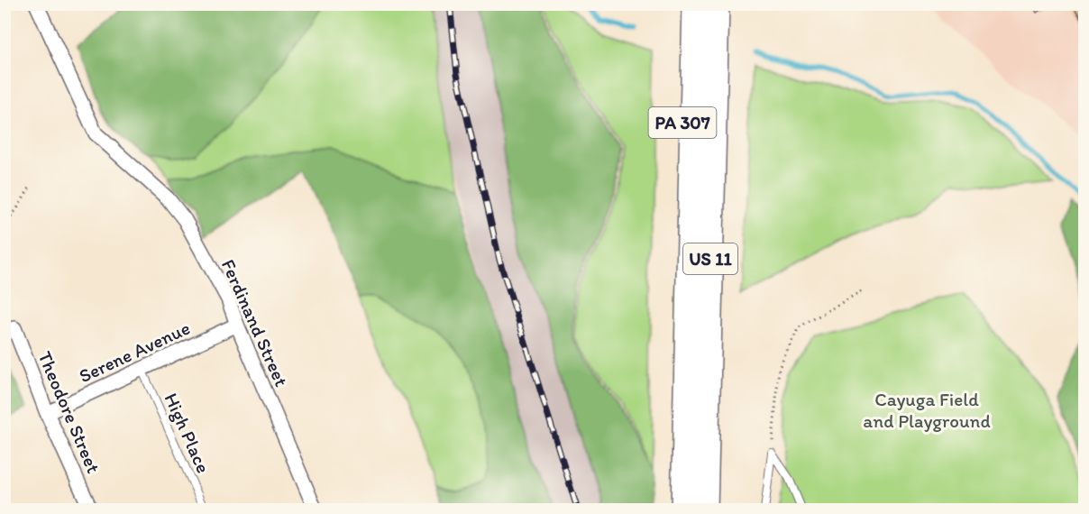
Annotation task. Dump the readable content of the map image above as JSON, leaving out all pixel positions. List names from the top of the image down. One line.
{"streets":{"highway":["PA 307","US 11"],"street":["Ferdinand Street","Serene Avenue","Theodore Street"],"lane":["High Place"]},"crossings":[["PA 307","US 11"],["Ferdinand Street","Serene Avenue"],["Serene Avenue","Theodore Street"],["Serene Avenue","High Place"]],"parks":["Cayuga Field and Playground"]}
